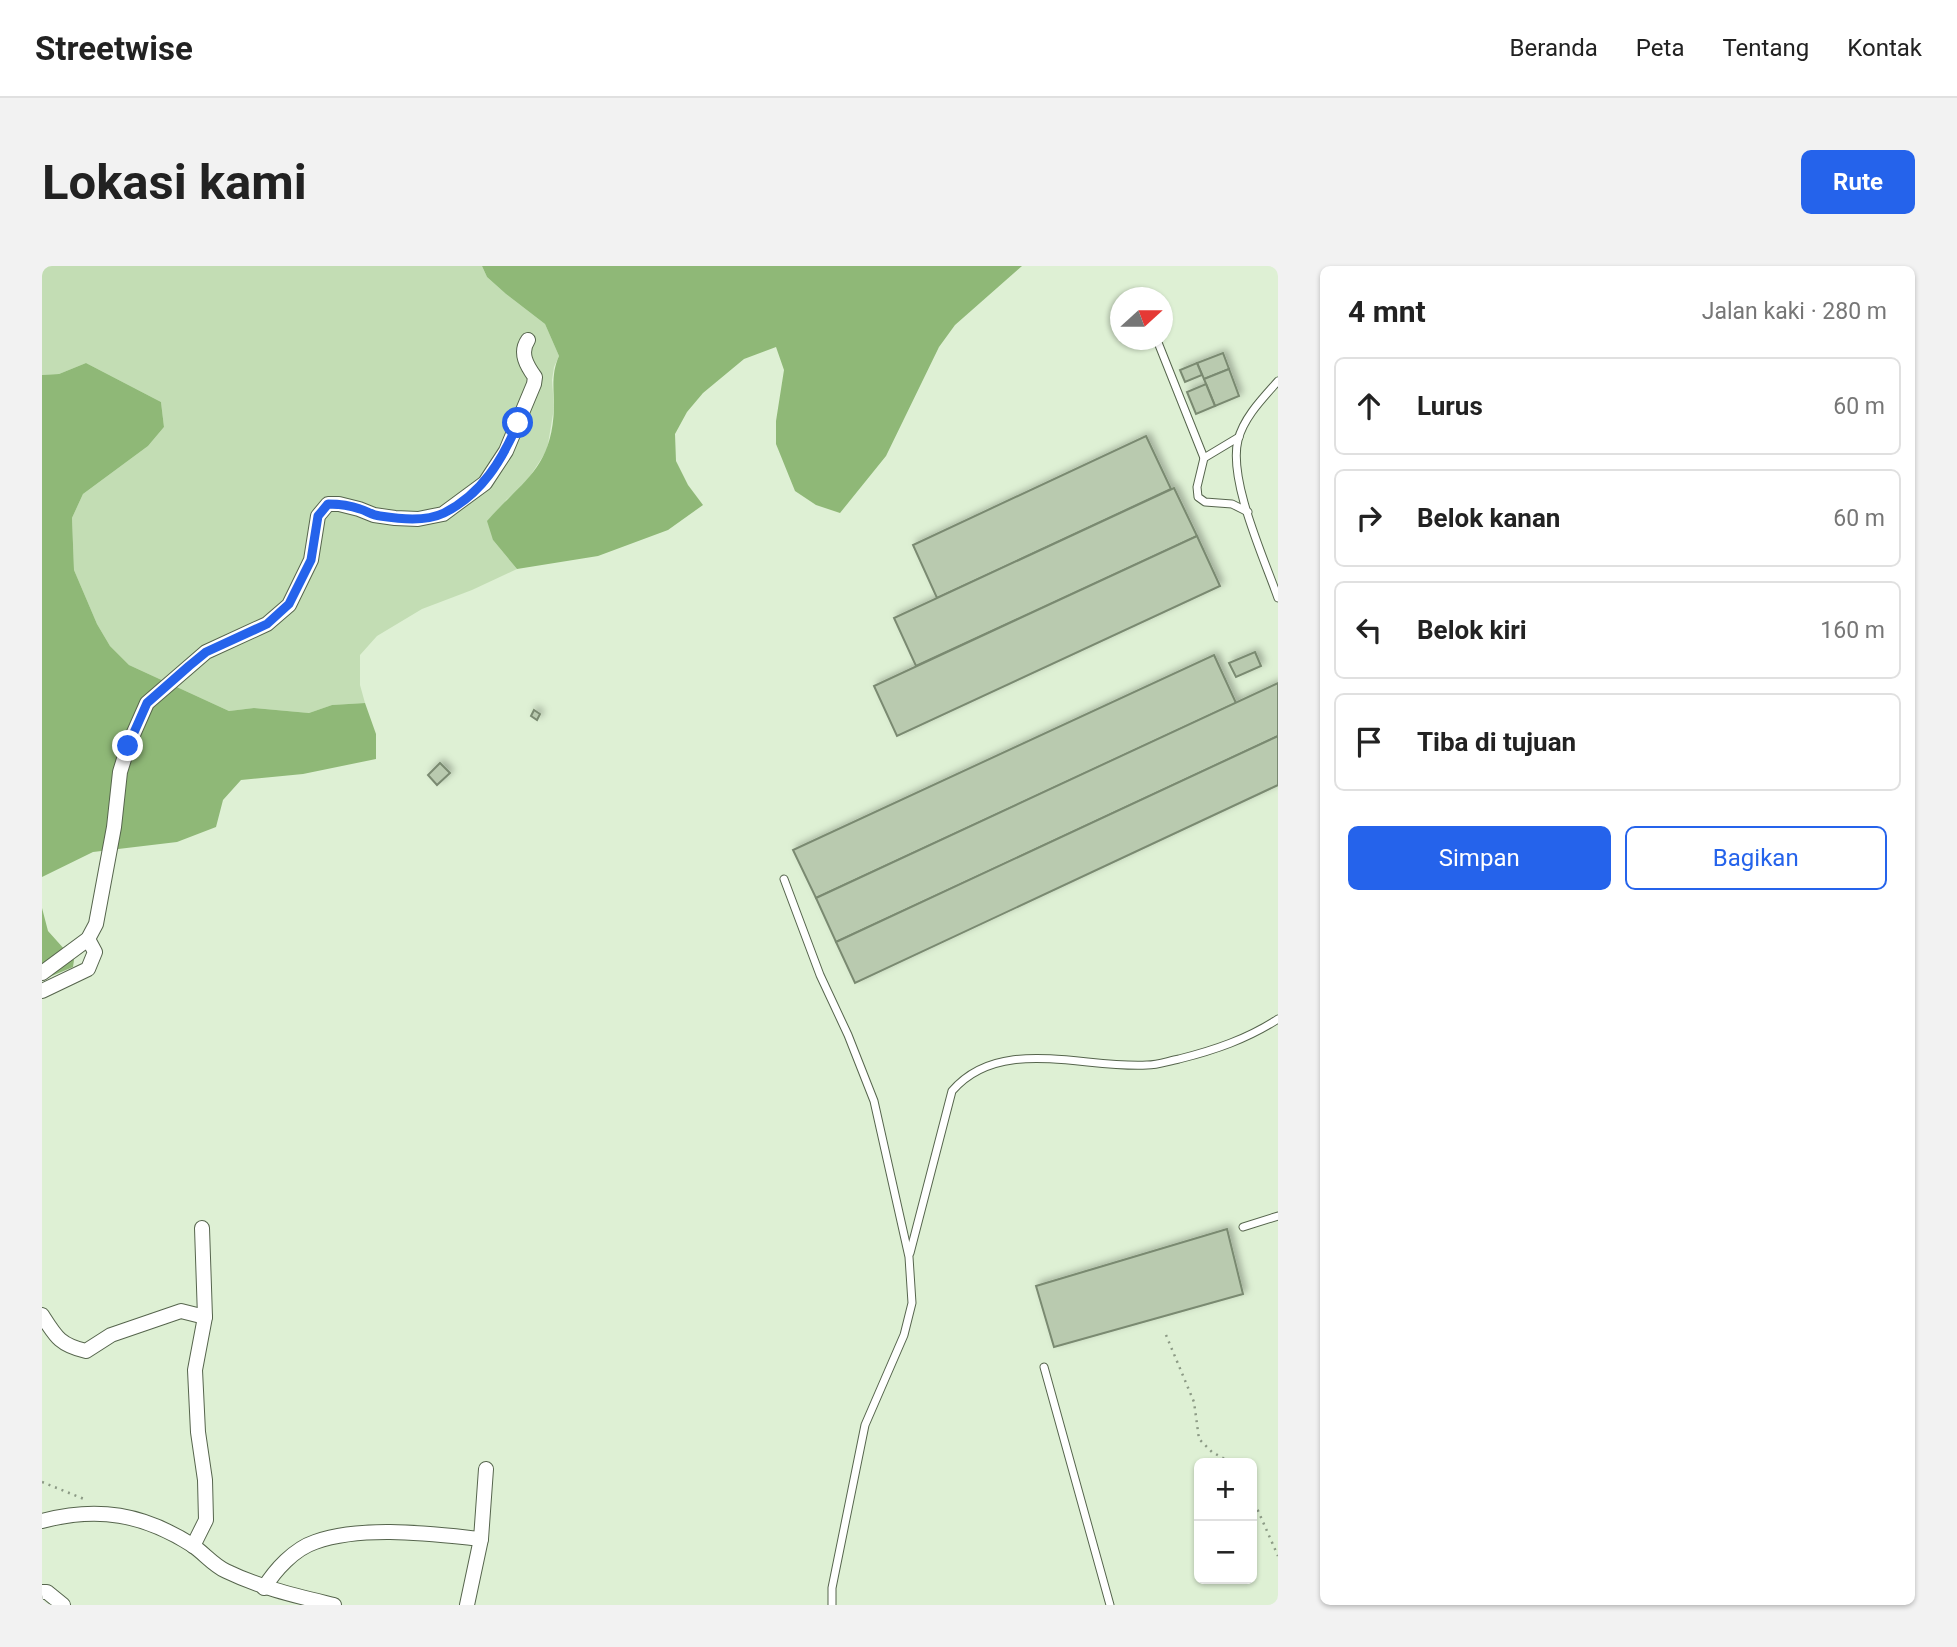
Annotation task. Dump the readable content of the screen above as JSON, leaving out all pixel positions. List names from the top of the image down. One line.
{"north":"right","page":{"header":"Streetwise","nav":["Beranda","Peta","Tentang","Kontak"],"buttons":["Rute",["Simpan","Bagikan"]],"title":"Lokasi kami","heading":["4 mnt","Jalan kaki · 280 m"],"list":[["Lurus","60 m"],["Belok kanan","60 m"],["Belok kiri","160 m"],"Tiba di tujuan"],"map_buttons":["+","−"]}}
